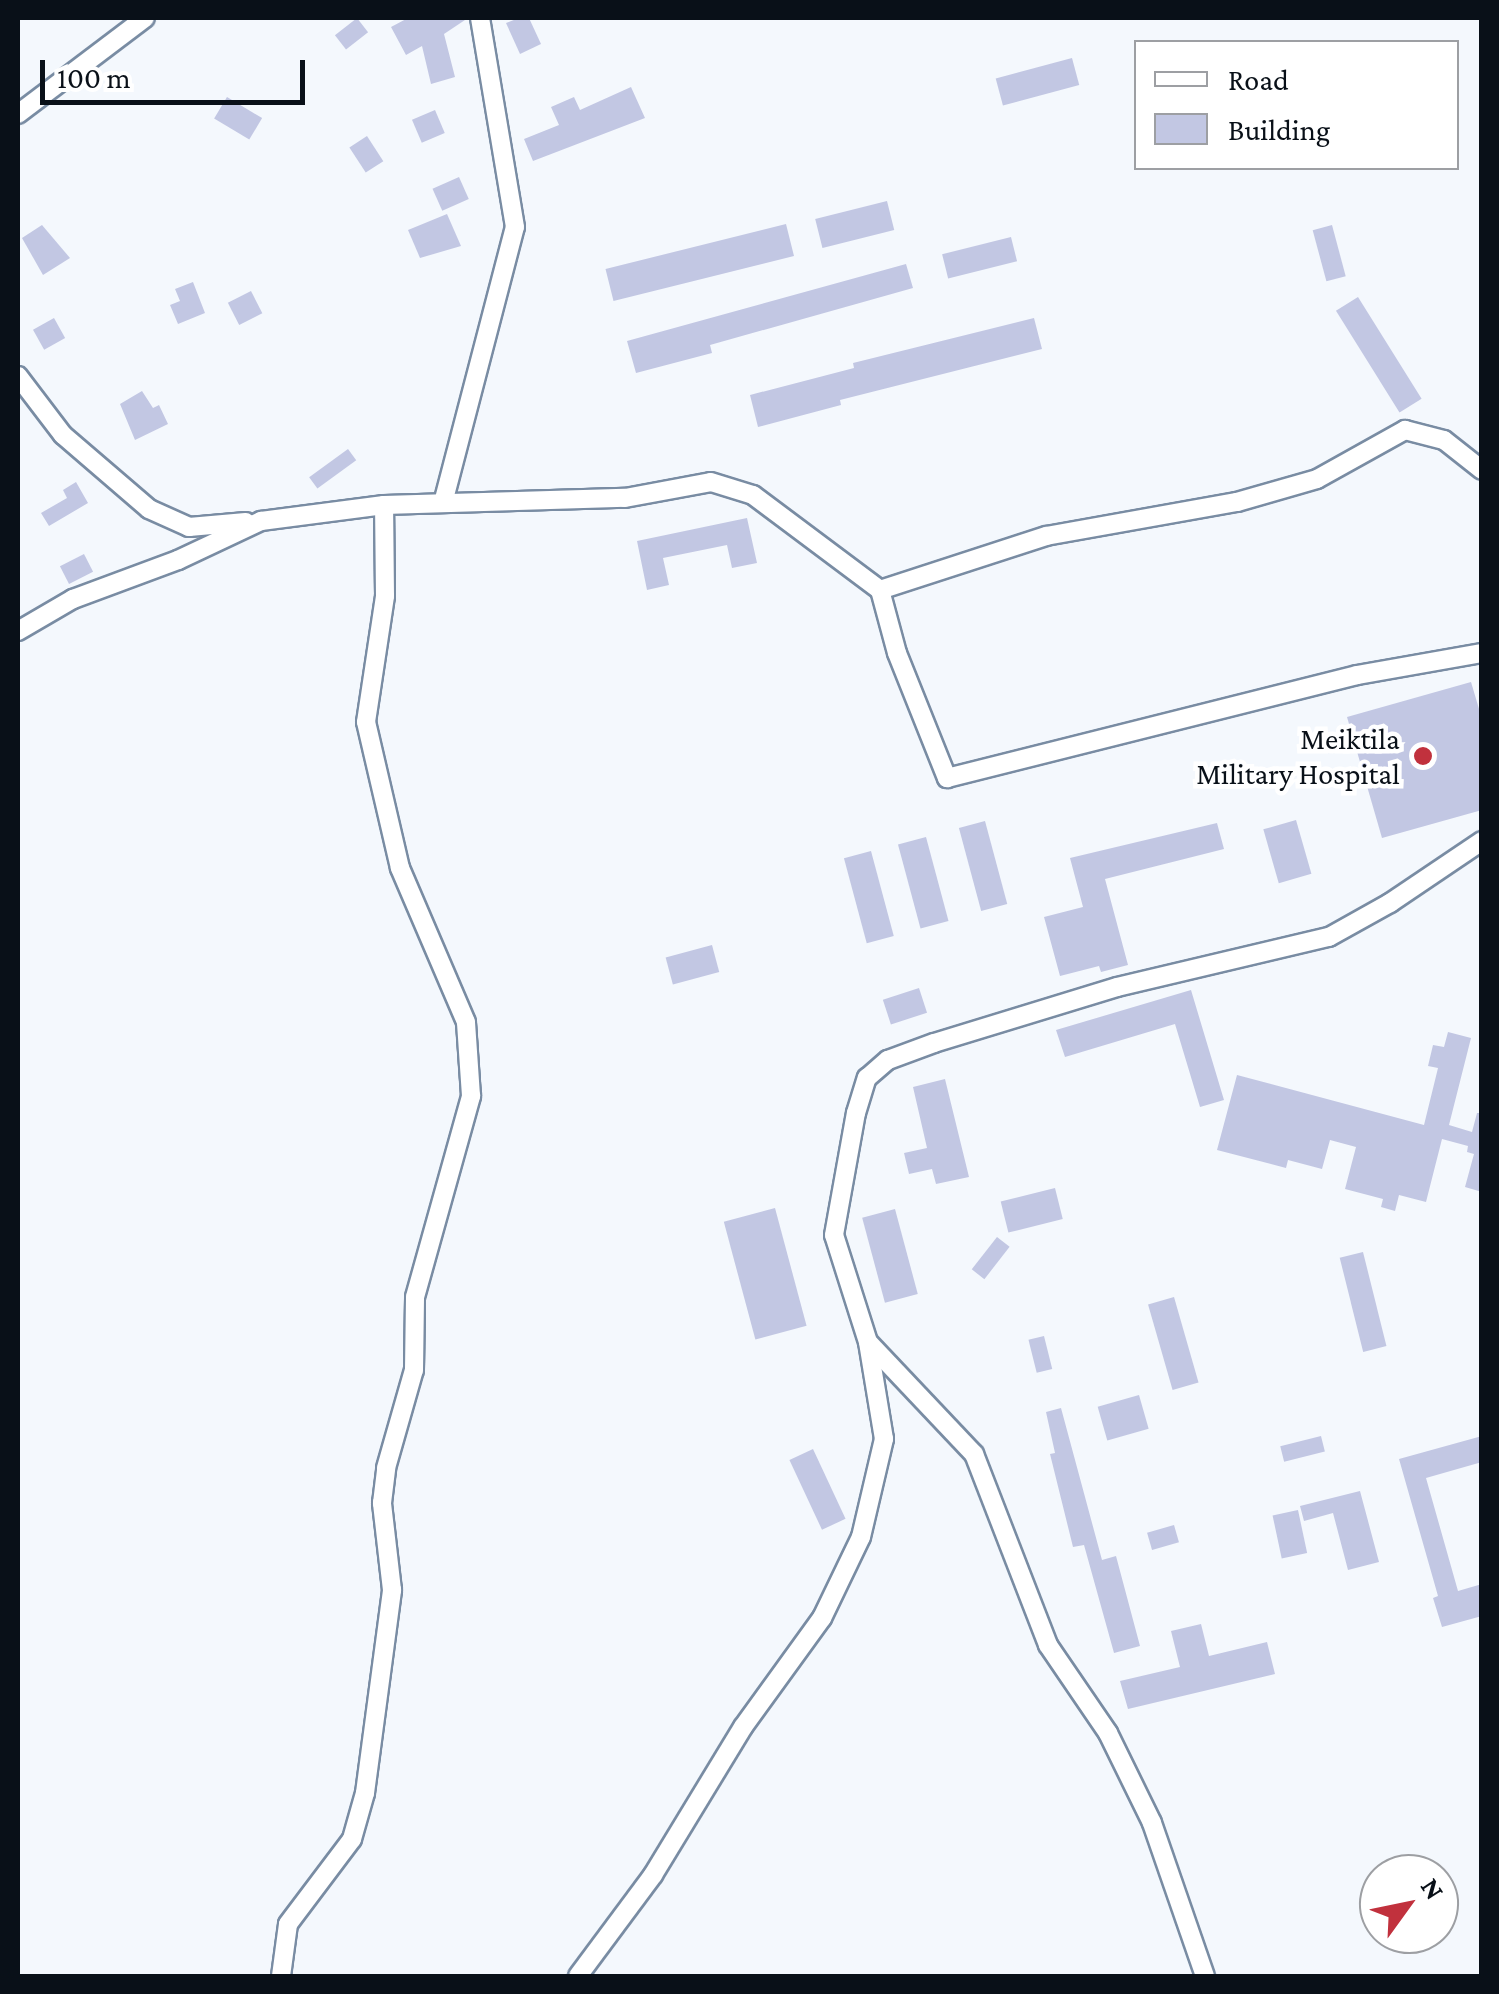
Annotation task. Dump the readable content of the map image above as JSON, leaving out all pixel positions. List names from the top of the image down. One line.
{"places":["Meiktila Military Hospital"],"legend":["Road","Building"],"scale_bar":"100 m","north":"top right"}
